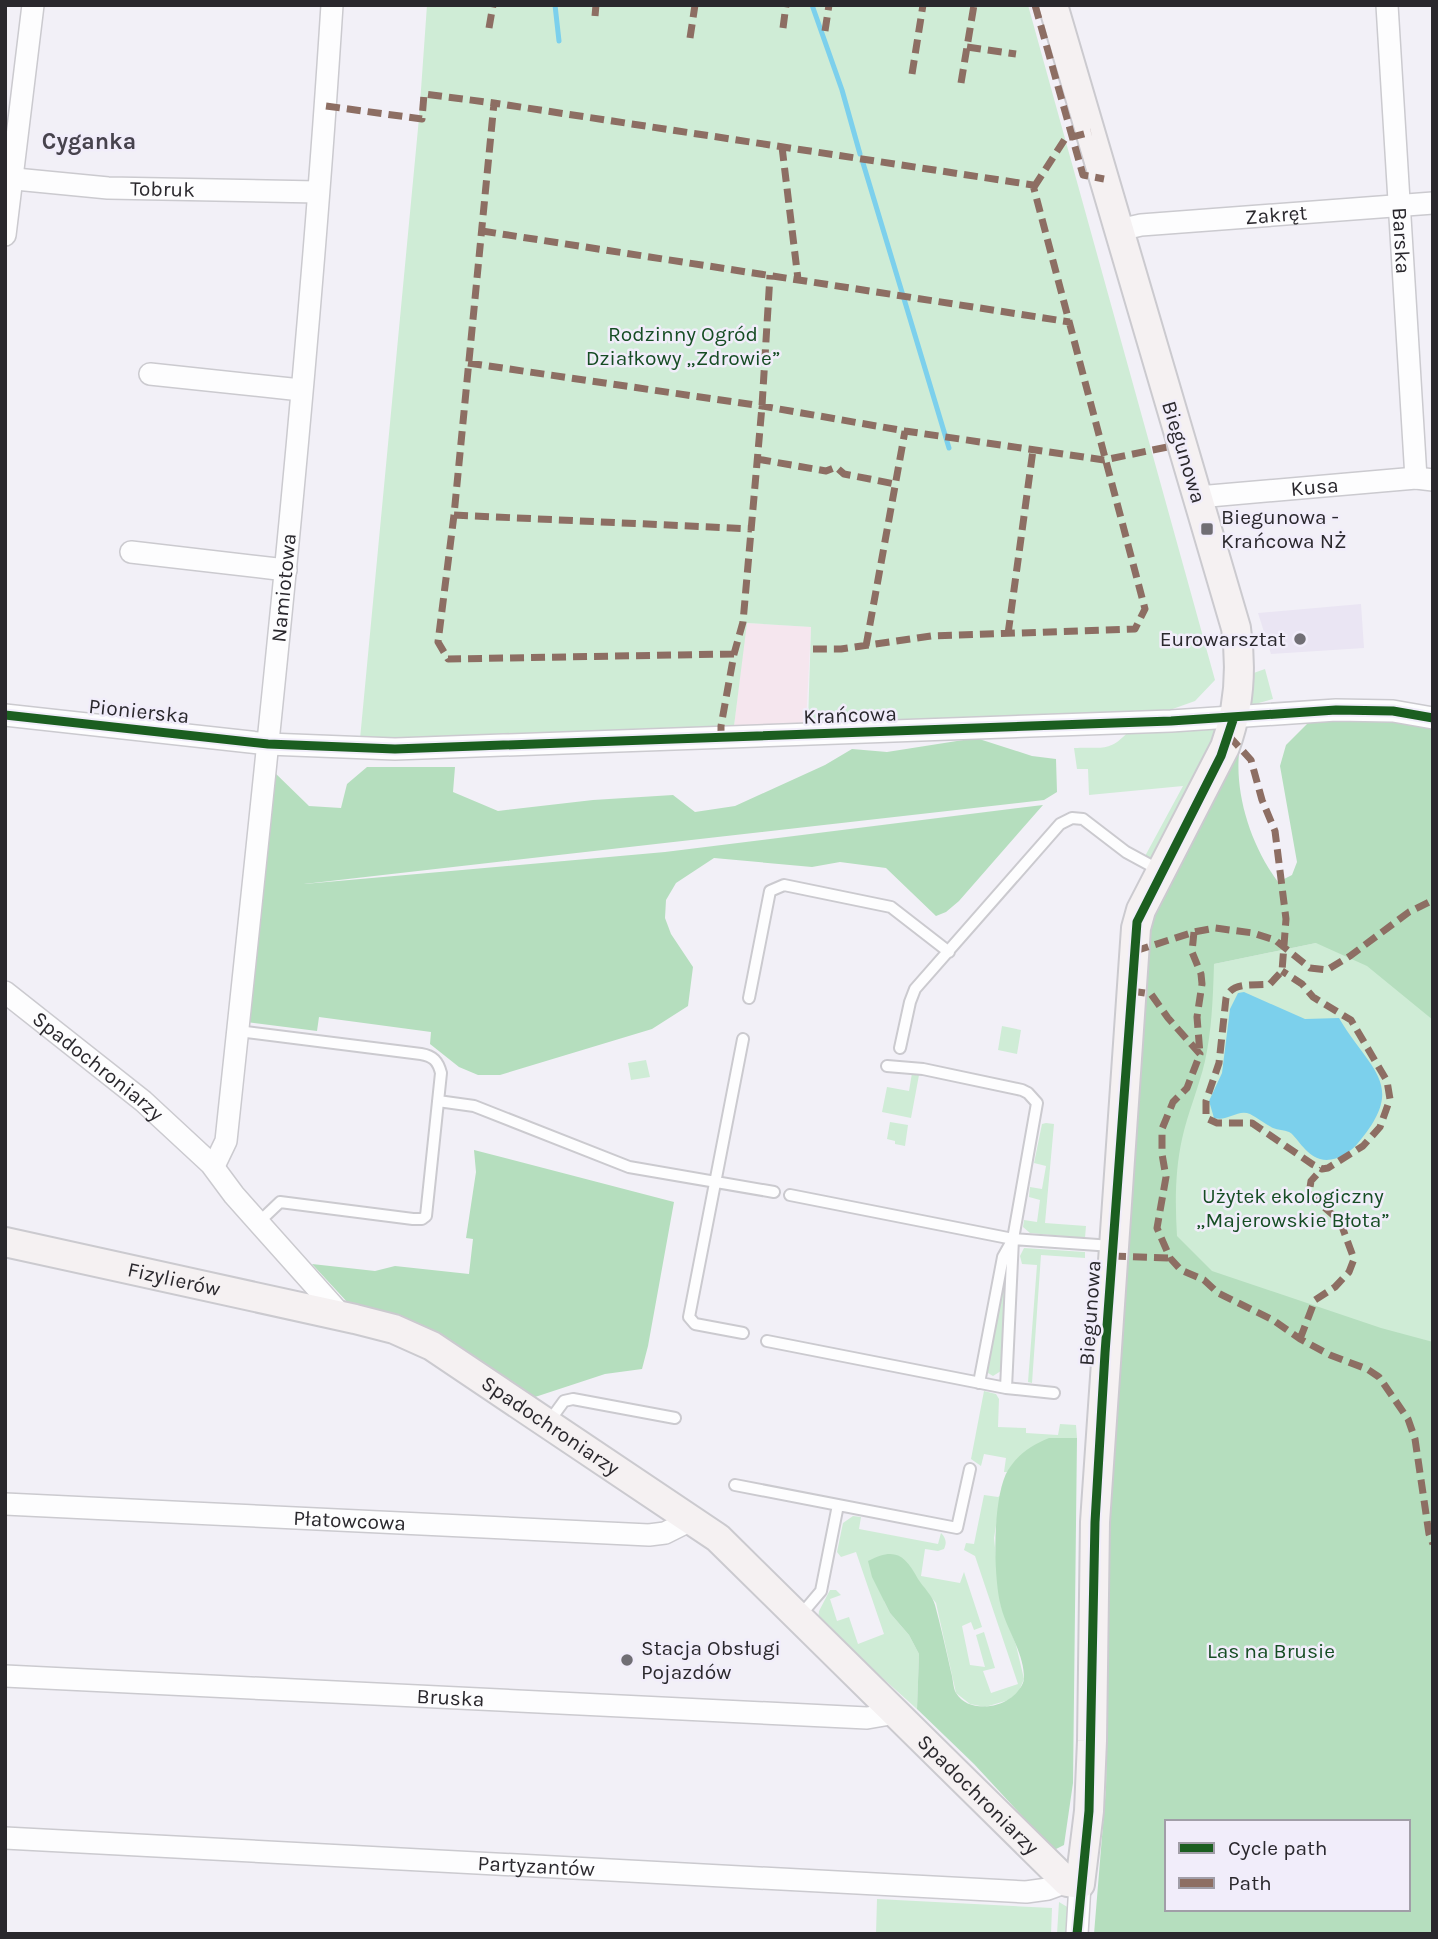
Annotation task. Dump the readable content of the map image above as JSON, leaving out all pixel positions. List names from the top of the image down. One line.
{"streets":{"street":["Tobruk","Zakręt","Barska","Biegunowa","Kusa","Namiotowa","Pionierska","Krańcowa","Spadochroniarzy","Fizylierów","Płatowcowa","Bruska","Partyzantów"]},"crossings":[["Tobruk","Namiotowa"],["Zakręt","Barska"],["Zakręt","Biegunowa"],["Barska","Kusa"],["Biegunowa","Kusa"],["Biegunowa","Krańcowa"],["Biegunowa","Spadochroniarzy"],["Biegunowa","Partyzantów"],["Namiotowa","Pionierska"],["Namiotowa","Krańcowa"],["Namiotowa","Spadochroniarzy"],["Pionierska","Krańcowa"],["Spadochroniarzy","Fizylierów"],["Spadochroniarzy","Płatowcowa"],["Spadochroniarzy","Bruska"],["Spadochroniarzy","Partyzantów"]],"districts":["Cyganka"],"parks":["Rodzinny Ogród Działkowy „Zdrowie”","Użytek ekologiczny „Majerowskie Błota”","Las na Brusie"],"places":{"transit":["Biegunowa - Krańcowa NŻ"],"other":["Eurowarsztat","Stacja Obsługi Pojazdów"]},"legend":["Cycle path","Path"]}
